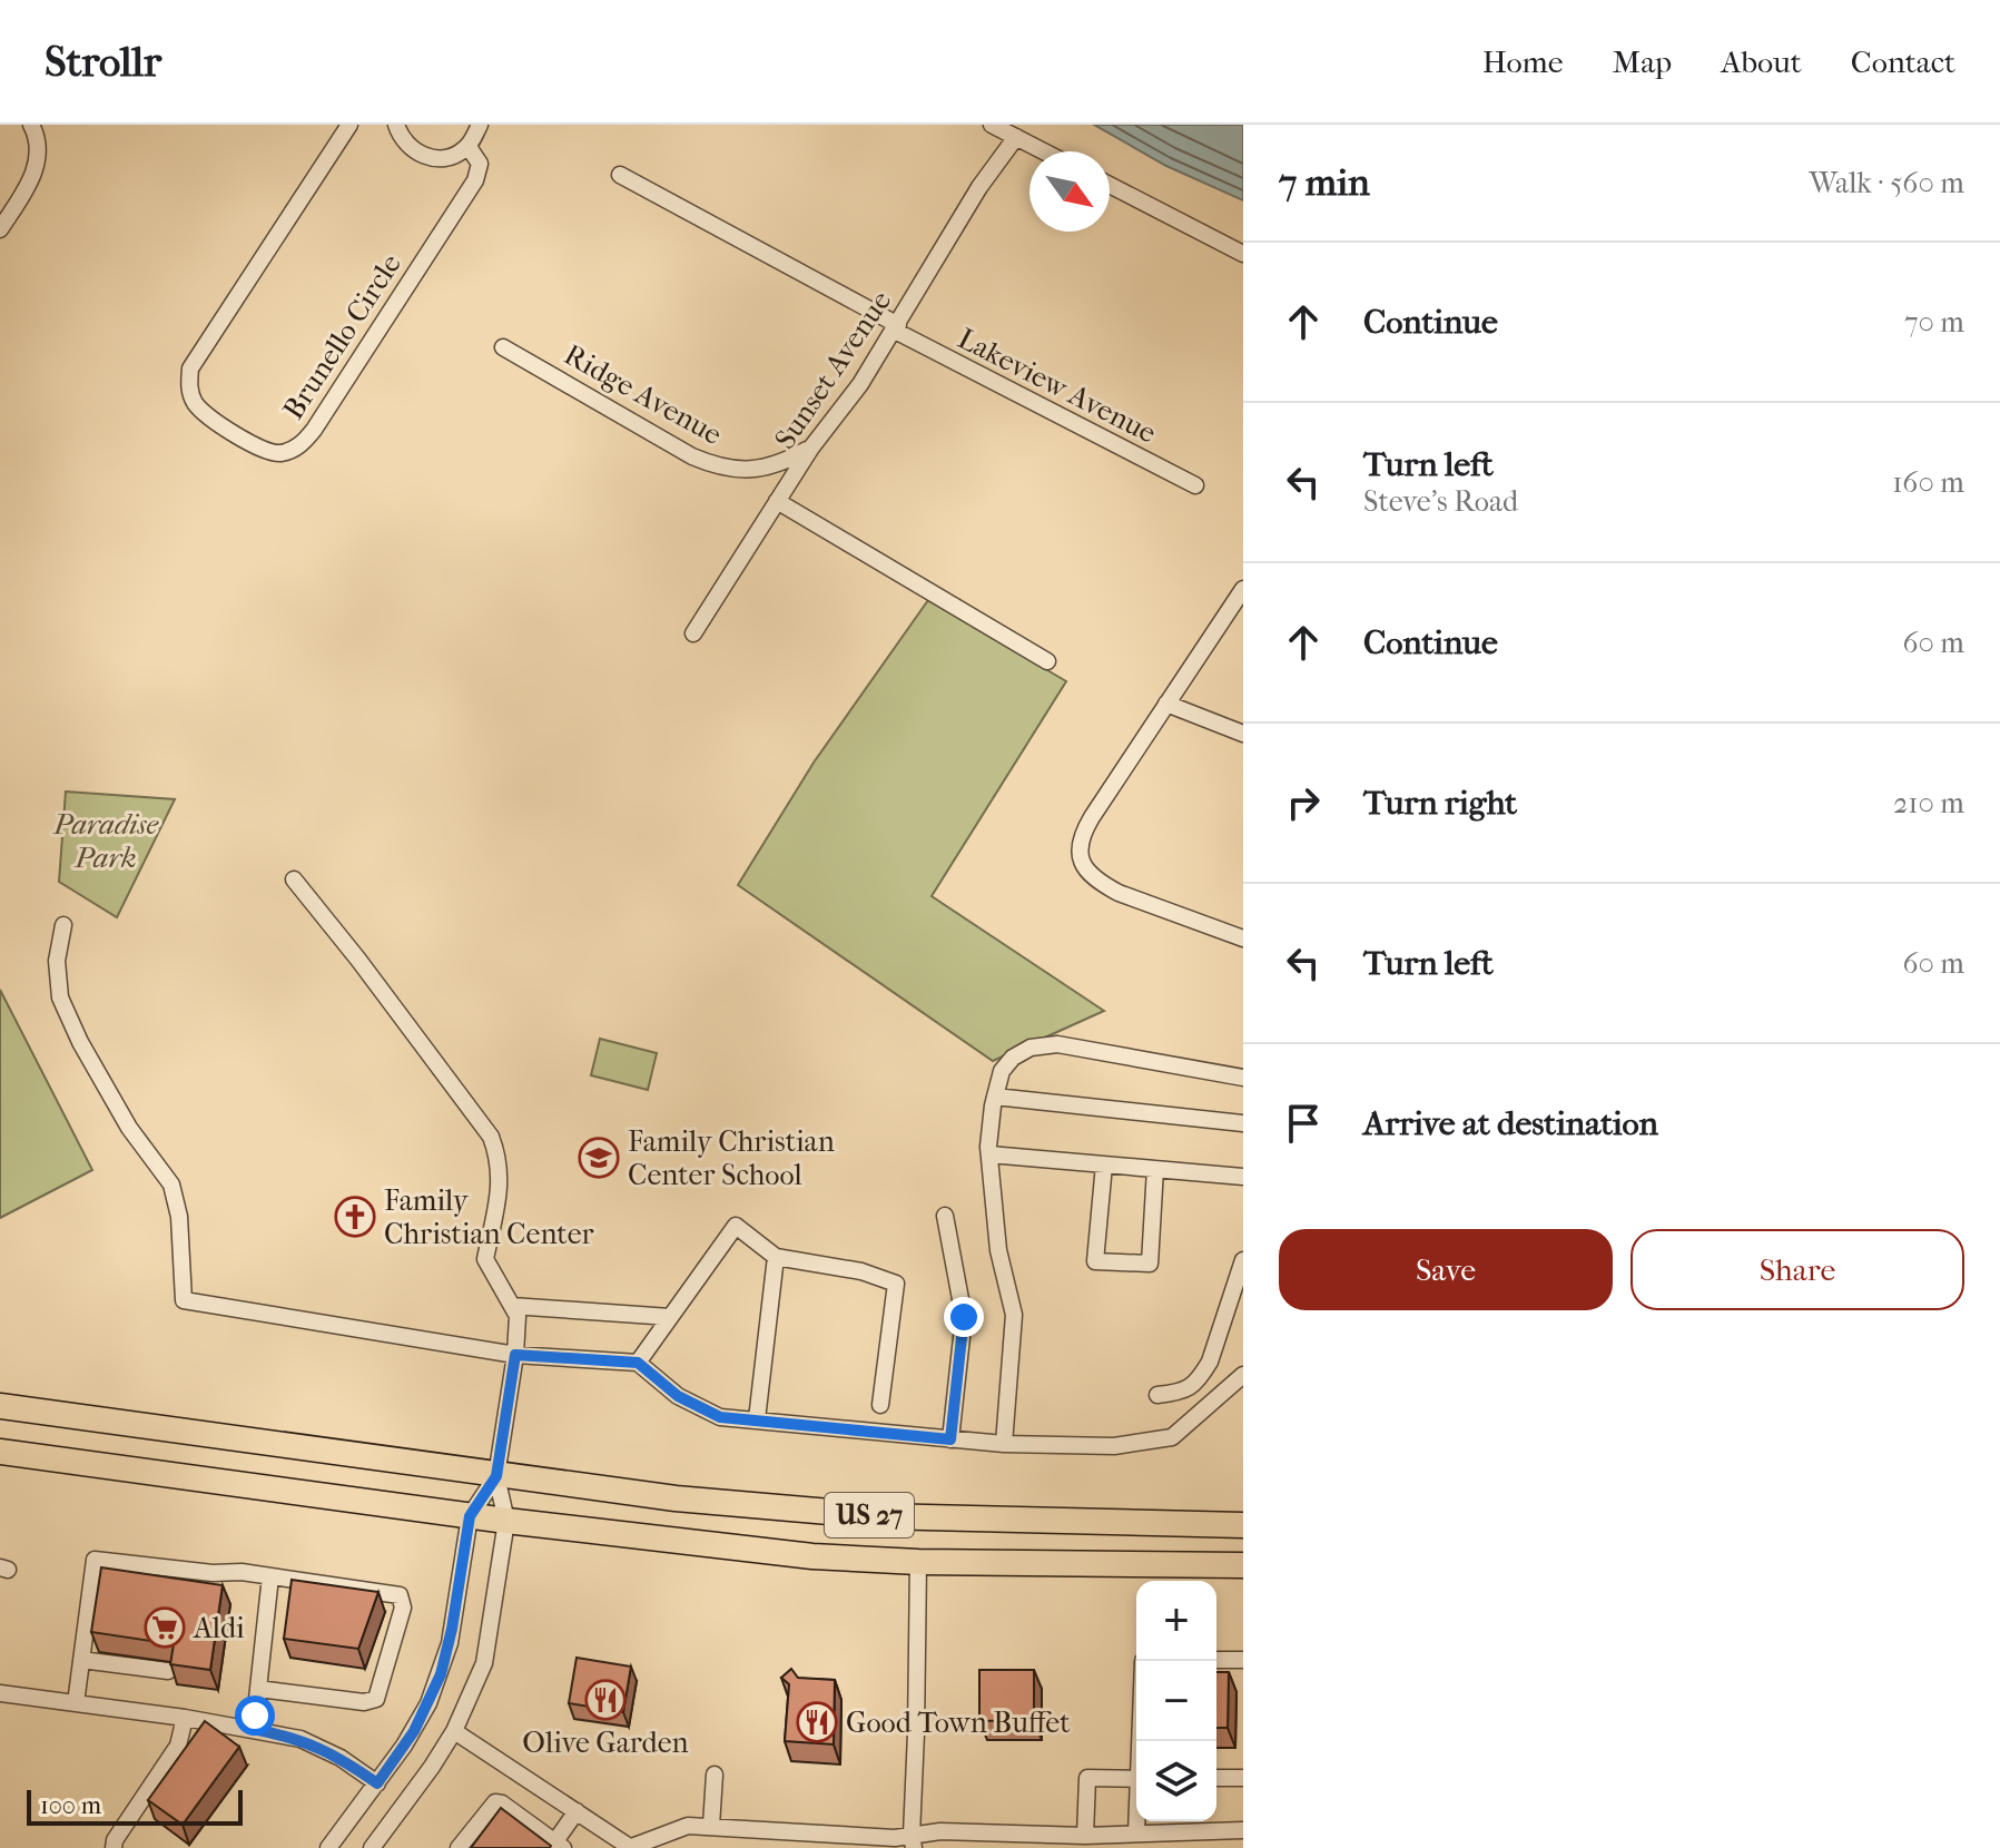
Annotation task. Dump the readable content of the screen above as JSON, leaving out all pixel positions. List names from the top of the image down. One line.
{"streets":{"highway":["US 27"],"street":["Brunello Circle","Sunset Avenue","Lakeview Avenue","Ridge Avenue"]},"crossings":[["Sunset Avenue","Lakeview Avenue"],["Sunset Avenue","Ridge Avenue"]],"parks":["Paradise Park"],"places":{"school or university":["Family Christian Center School"],"church":["Family Christian Center"],"supermarket":["Aldi"],"restaurant":["Olive Garden","Good Town Buffet"]},"scale_bar":"100 m","north":"bottom right","page":{"header":"Strollr","nav":["Home","Map","About","Contact"],"heading":["7 min","Walk · 560 m"],"list":[["Continue","70 m"],["Turn left","Steve's Road","160 m"],["Continue","60 m"],["Turn right","210 m"],["Turn left","60 m"],"Arrive at destination"],"buttons":["Save","Share"],"map_buttons":["+","−"],"scale":"100 m"}}
